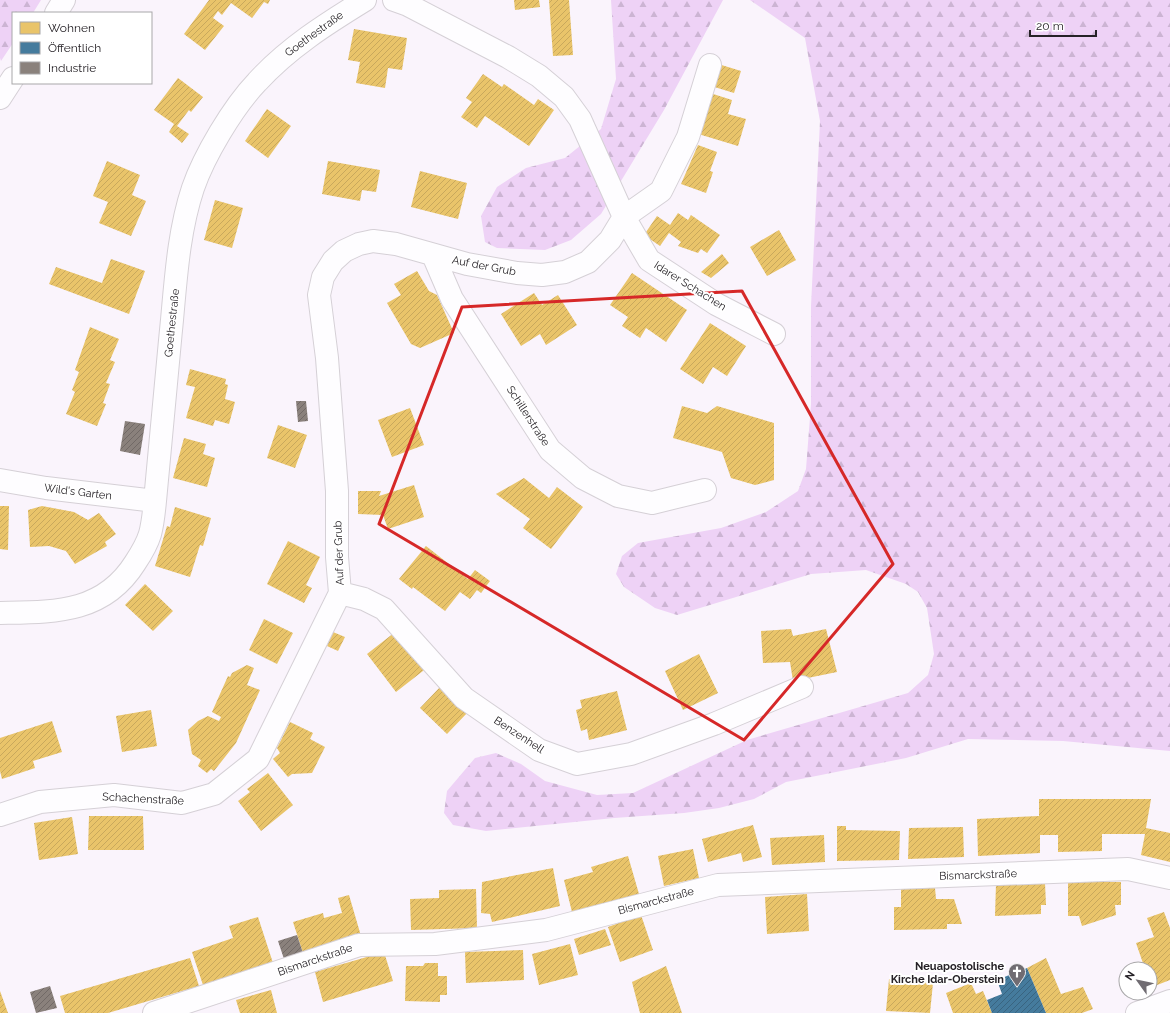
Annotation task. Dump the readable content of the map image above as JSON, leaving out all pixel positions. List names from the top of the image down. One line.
{"streets":{"street":["Goethestraße","Auf der Grub","Idarer Schachen","Schillerstraße","Wild's Garten","Benzenhell","Schachenstraße","Bismarckstraße"]},"crossings":[["Goethestraße","Wild's Garten"],["Auf der Grub","Idarer Schachen"],["Auf der Grub","Schillerstraße"],["Auf der Grub","Benzenhell"],["Auf der Grub","Schachenstraße"],["Benzenhell","Schachenstraße"]],"places":{"church":["Neuapostolische Kirche Idar-Oberstein"]},"legend":["Wohnen","Öffentlich","Industrie"],"scale_bar":"20 m","north":"top left"}
